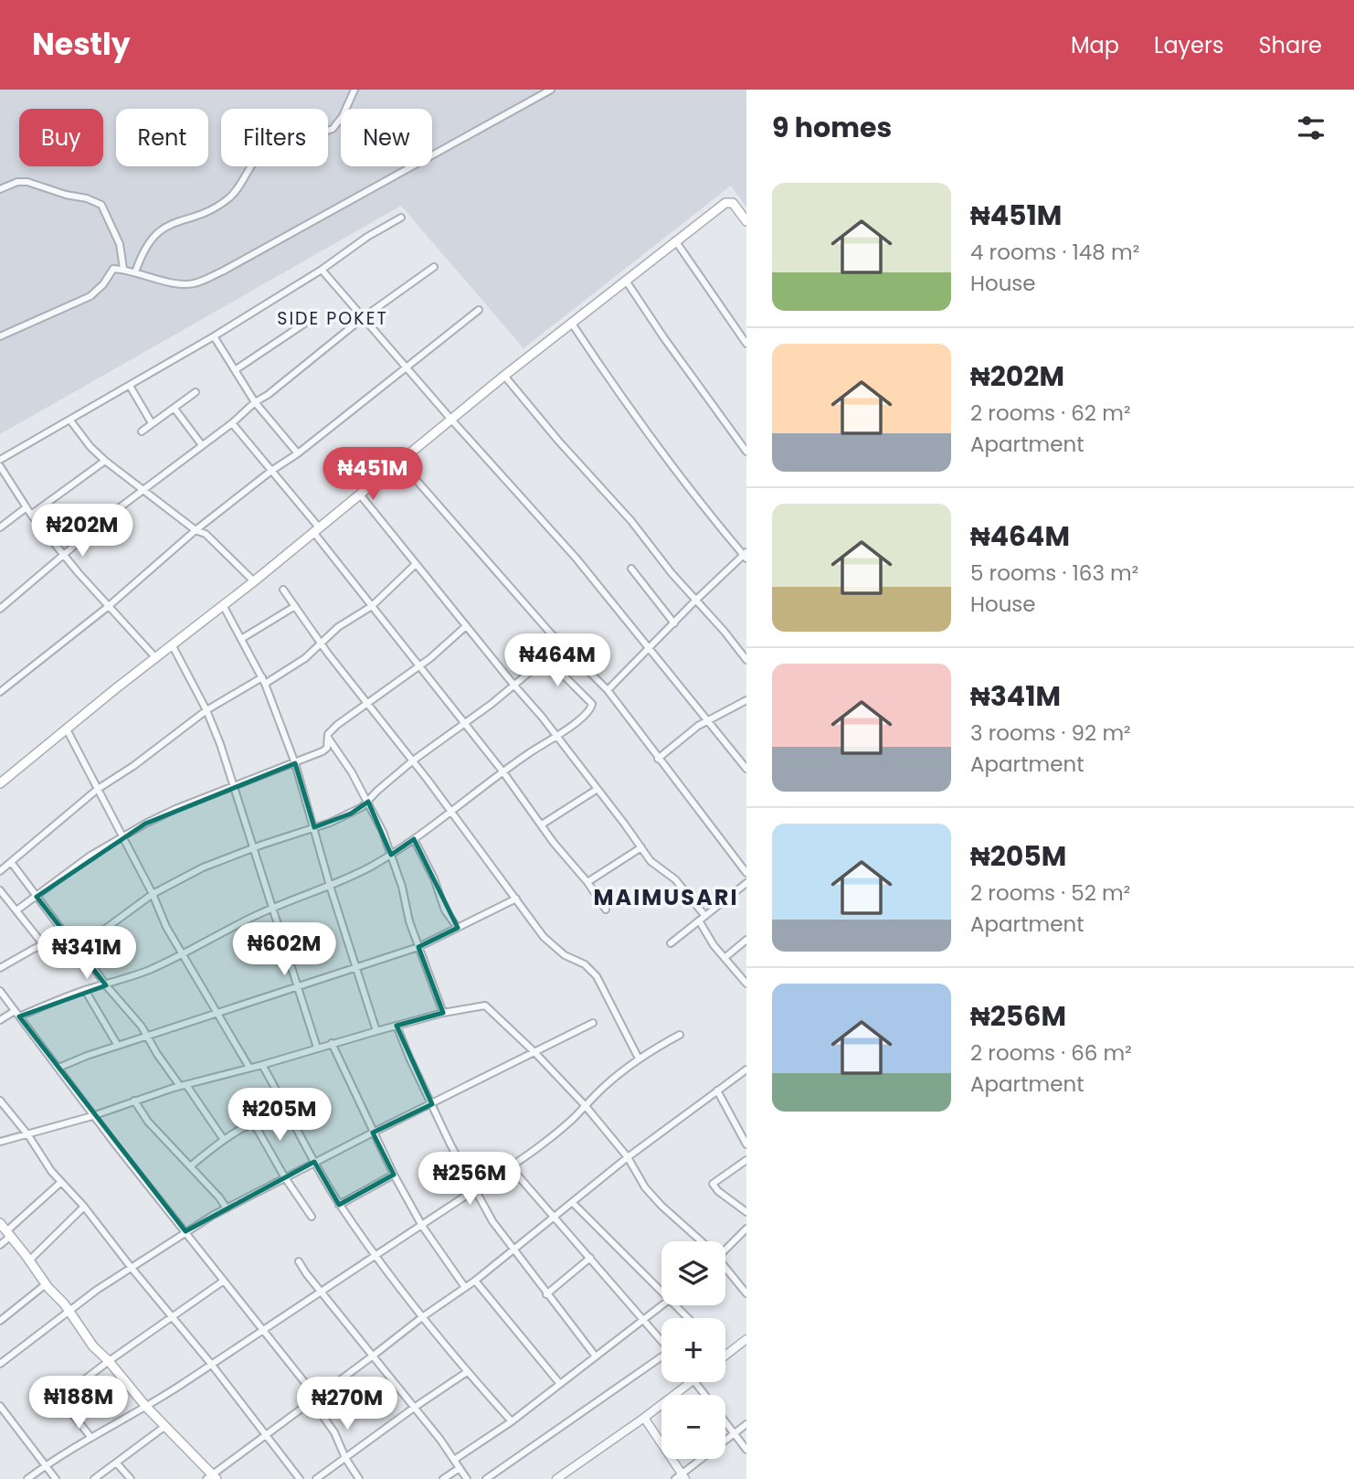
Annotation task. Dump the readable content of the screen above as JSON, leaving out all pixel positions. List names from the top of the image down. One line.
{"districts":["SIDE POKET","MAIMUSARI"],"page":{"header":"Nestly","nav":["Map","Layers","Share"],"heading":"9 homes","chip":["Buy","Rent","Filters","New"],"list":[{"name":"₦451M","note":"4 rooms · 148 m² · House"},{"name":"₦202M","note":"2 rooms · 62 m² · Apartment"},{"name":"₦464M","note":"5 rooms · 163 m² · House"},{"name":"₦341M","note":"3 rooms · 92 m² · Apartment"},{"name":"₦205M","note":"2 rooms · 52 m² · Apartment"},{"name":"₦256M","note":"2 rooms · 66 m² · Apartment"}],"price":["₦451M","₦202M","₦464M","₦602M","₦341M","₦205M","₦256M","₦188M","₦270M"],"map_buttons":["+","−"]}}
